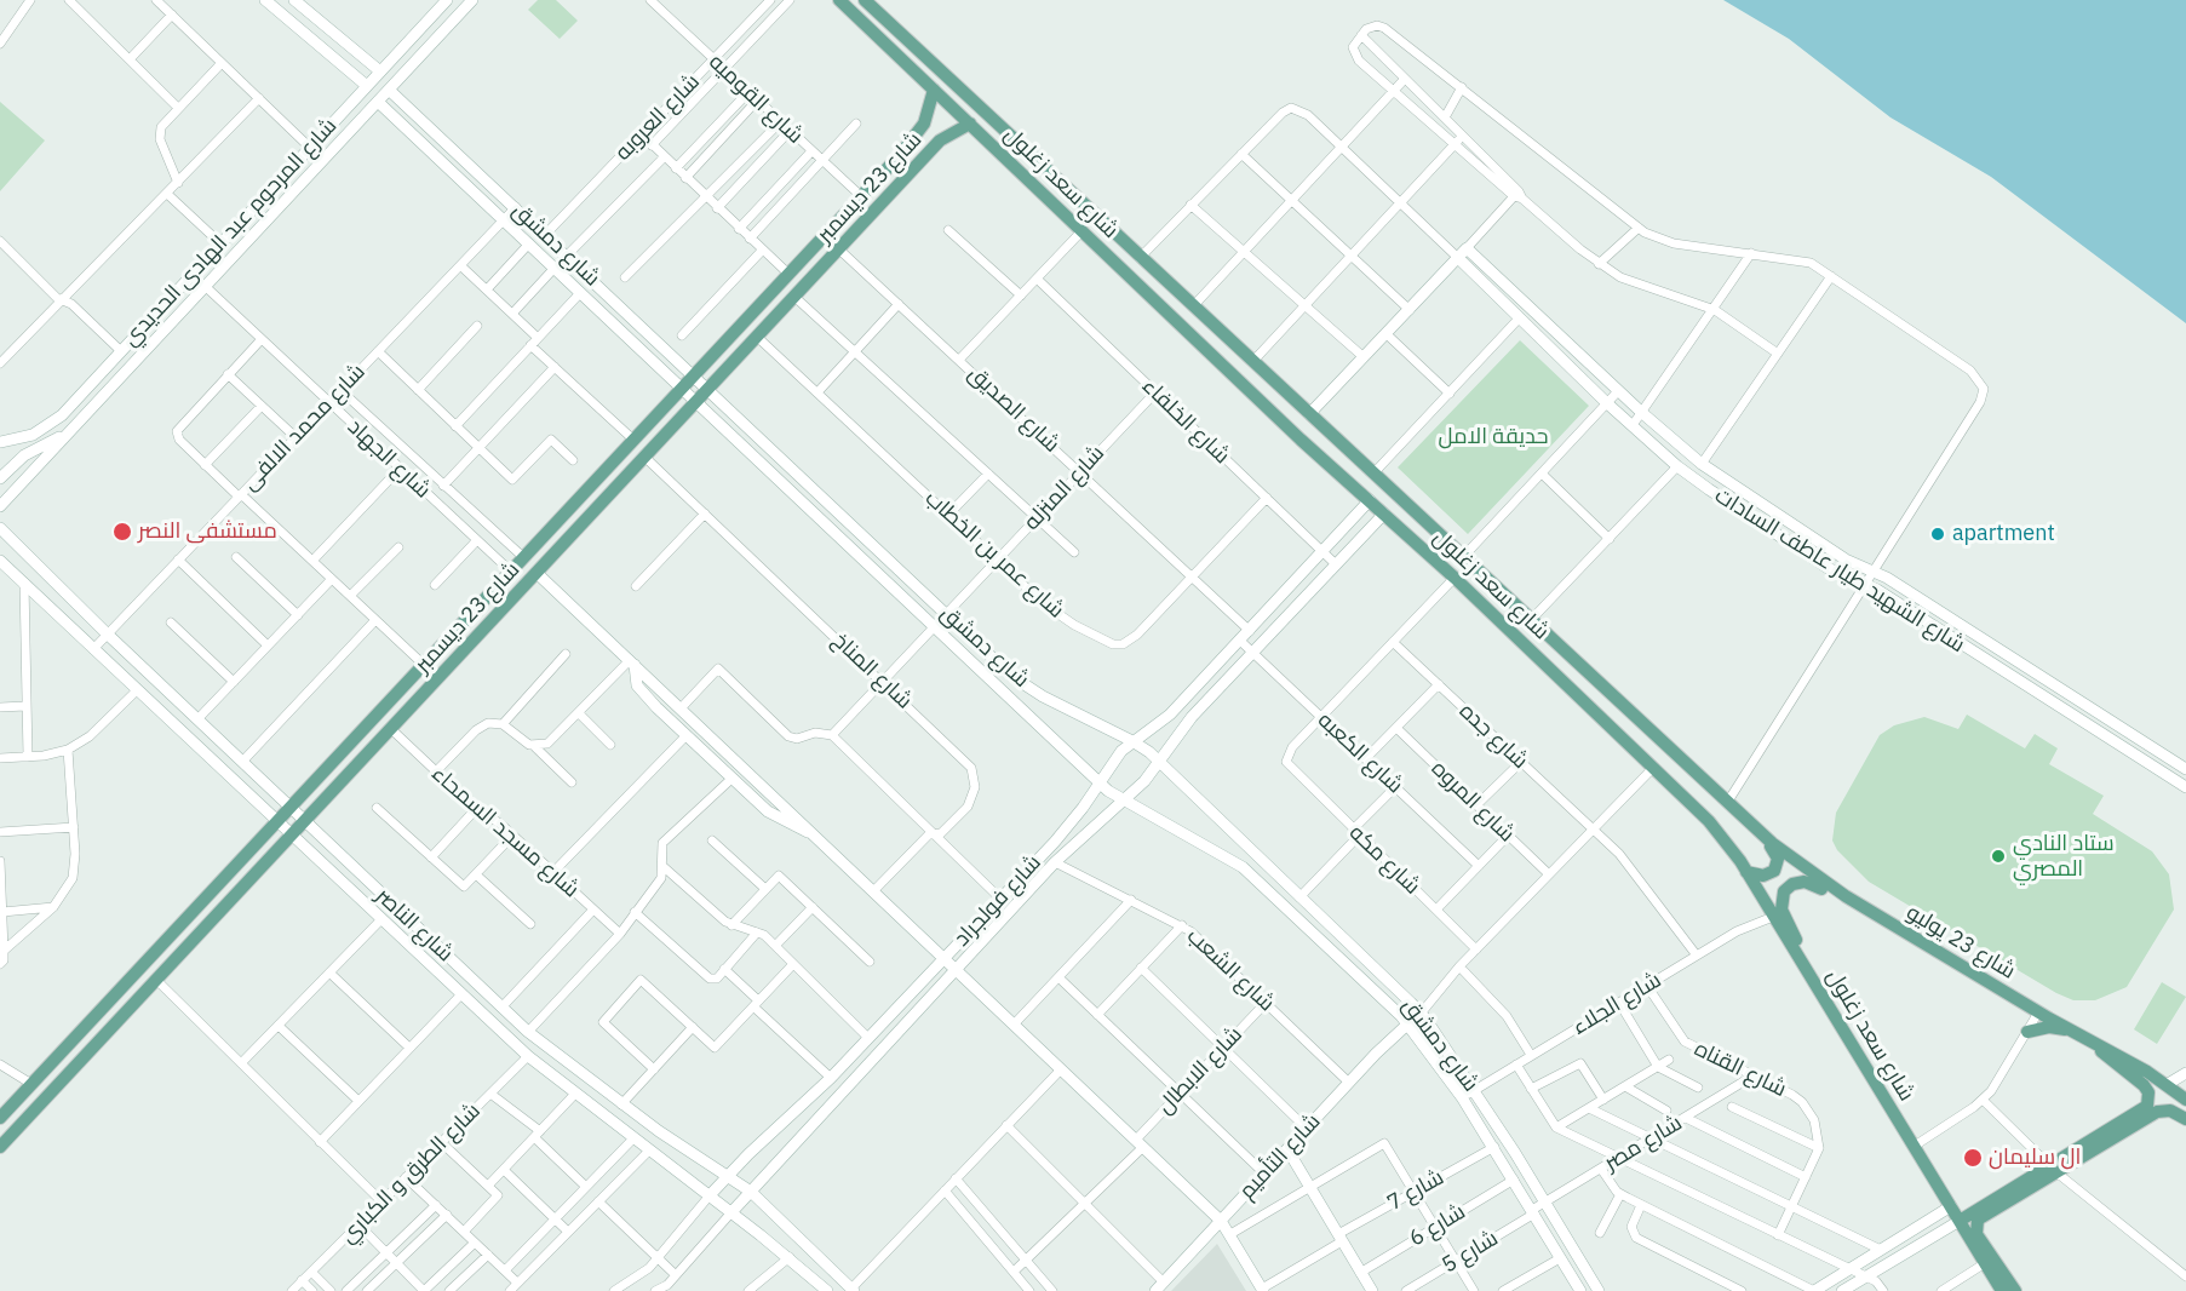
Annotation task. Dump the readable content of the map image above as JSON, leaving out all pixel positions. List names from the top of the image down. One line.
{"streets":{"main road":["شارع سعد زغلول","شارع 23 ديسمبر","شارع 23 يوليو"],"street":["شارع القوميه","شارع العروبه","شارع المرحوم عبد الهادى الحديدي","شارع دمشق","شارع الصديق","شارع الخلفاء","شارع محمد الالفى","شارع الجهاد","شارع المنزله","شارع عمر بن الخطاب","شارع الشهيد طيار عاطف السادات","شارع المناخ","شارع جده","شارع الكعبه","شارع المروه","شارع مسجد السمحاء","شارع مكه","شارع فولجراد","شارع الناصر","شارع الشعب","شارع الجلاء","شارع القناه","شارع الابطال","شارع مصر","شارع التأميم","شارع الطرق و الكباري","شارع 7","شارع 6","شارع 5"]},"crossings":[["شارع القوميه","شارع العروبه"],["شارع القوميه","شارع 23 ديسمبر"],["شارع العروبه","شارع دمشق"],["شارع سعد زغلول","شارع 23 ديسمبر"],["شارع سعد زغلول","شارع فولجراد"],["شارع سعد زغلول","شارع 23 يوليو"],["شارع سعد زغلول","شارع الجلاء"],["شارع سعد زغلول","شارع التأميم"],["شارع 23 ديسمبر","شارع دمشق"],["شارع 23 ديسمبر","شارع الصديق"],["شارع 23 ديسمبر","شارع الجهاد"],["شارع 23 ديسمبر","شارع عمر بن الخطاب"],["شارع 23 ديسمبر","شارع المناخ"],["شارع 23 ديسمبر","شارع مسجد السمحاء"],["شارع 23 ديسمبر","شارع الناصر"],["شارع المرحوم عبد الهادى الحديدي","شارع دمشق"],["شارع المرحوم عبد الهادى الحديدي","شارع الجهاد"],["شارع دمشق","شارع محمد الالفى"],["شارع دمشق","شارع المنزله"],["شارع دمشق","شارع فولجراد"],["شارع دمشق","شارع الجلاء"],["شارع دمشق","شارع مصر"],["شارع دمشق","شارع التأميم"],["شارع دمشق","شارع 7"],["شارع دمشق","شارع 6"],["شارع دمشق","شارع 5"],["شارع الصديق","شارع المنزله"],["شارع الصديق","شارع عمر بن الخطاب"],["شارع الصديق","شارع فولجراد"],["شارع الخلفاء","شارع المنزله"],["شارع الخلفاء","شارع عمر بن الخطاب"],["شارع الخلفاء","شارع فولجراد"],["شارع محمد الالفى","شارع الجهاد"],["شارع محمد الالفى","شارع الناصر"],["شارع المنزله","شارع عمر بن الخطاب"],["شارع المنزله","شارع المناخ"],["شارع جده","شارع الجلاء"],["شارع جده","شارع التأميم"],["شارع الكعبه","شارع مكه"],["شارع الكعبه","شارع فولجراد"],["شارع المروه","شارع التأميم"],["شارع مكه","شارع التأميم"],["شارع فولجراد","شارع الناصر"],["شارع فولجراد","شارع الشعب"],["شارع الناصر","شارع الطرق و الكباري"],["شارع الشعب","شارع الابطال"],["شارع الشعب","شارع التأميم"],["شارع الجلاء","شارع القناه"],["شارع القناه","شارع مصر"],["شارع مصر","شارع 5"]],"parks":["حديقة الامل"],"places":["مستشفى النصر","apartment","ستاد النادي المصري","ال سليمان"]}
